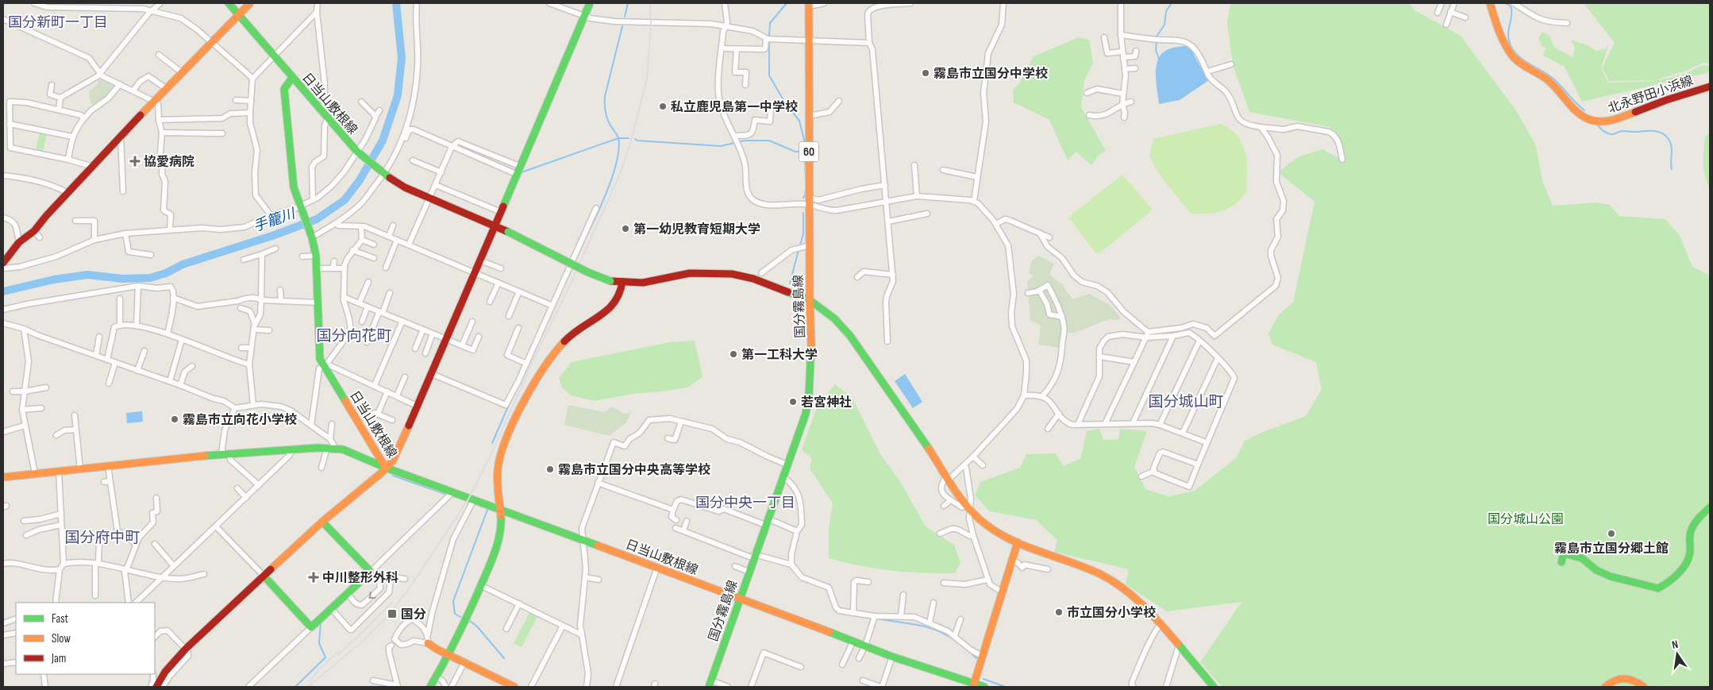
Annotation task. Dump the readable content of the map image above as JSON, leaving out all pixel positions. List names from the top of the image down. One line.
{"streets":{"street":["北永野田小浜線","日当山敷根線","60","国分霧島線"]},"crossings":[["日当山敷根線","国分霧島線"]],"districts":["国分新町一丁目","国分向花町","国分城山町","国分中央一丁目","国分府中町"],"water":["手籠川"],"parks":["国分城山公園"],"places":{"other":["霧島市立国分中学校","私立鹿児島第一中学校","第一幼児教育短期大学","第一工科大学","若宮神社","霧島市立向花小学校","霧島市立国分中央高等学校","霧島市立国分郷土館","市立国分小学校"],"health":["協愛病院","中川整形外科"],"transit":["国分"]},"legend":["Fast","Slow","Jam"],"north":"top"}
